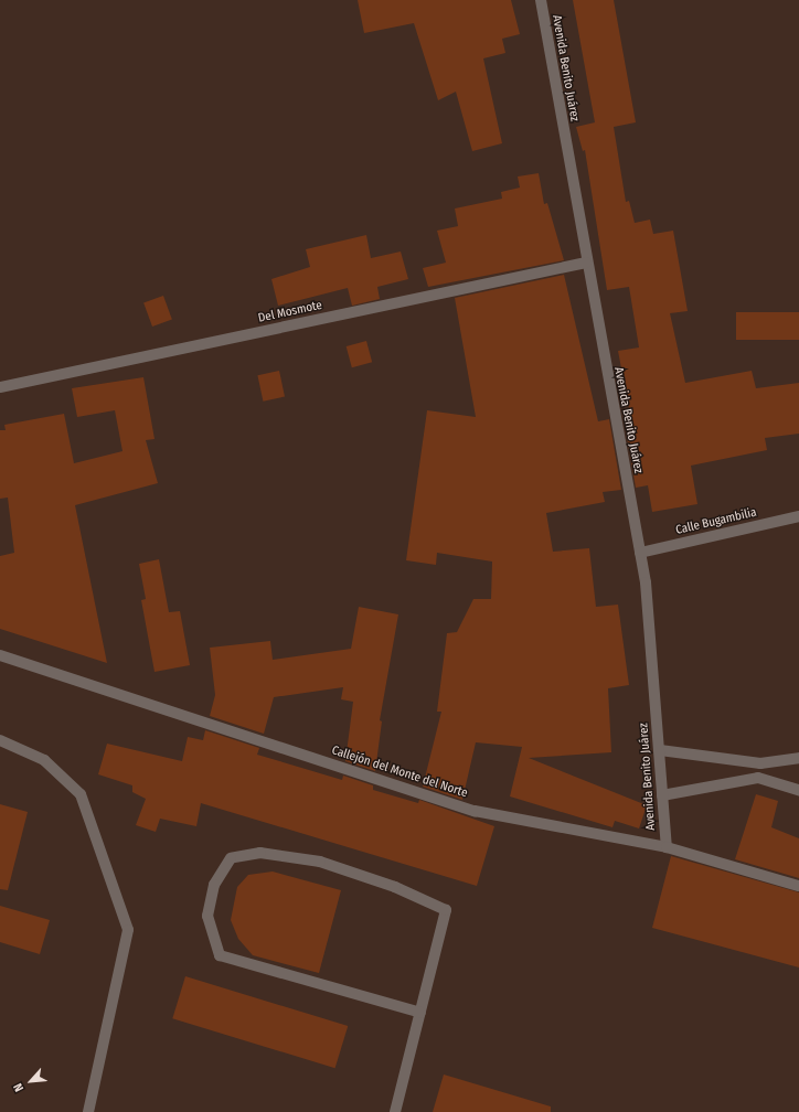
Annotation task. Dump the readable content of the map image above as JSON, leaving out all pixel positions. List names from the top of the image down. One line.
{"streets":{"street":["Avenida Benito Juárez","Del Mosmote","Calle Bugambilia","Callejón del Monte del Norte"]},"crossings":[["Avenida Benito Juárez","Del Mosmote"],["Avenida Benito Juárez","Calle Bugambilia"],["Avenida Benito Juárez","Callejón del Monte del Norte"]],"north":"bottom left"}
